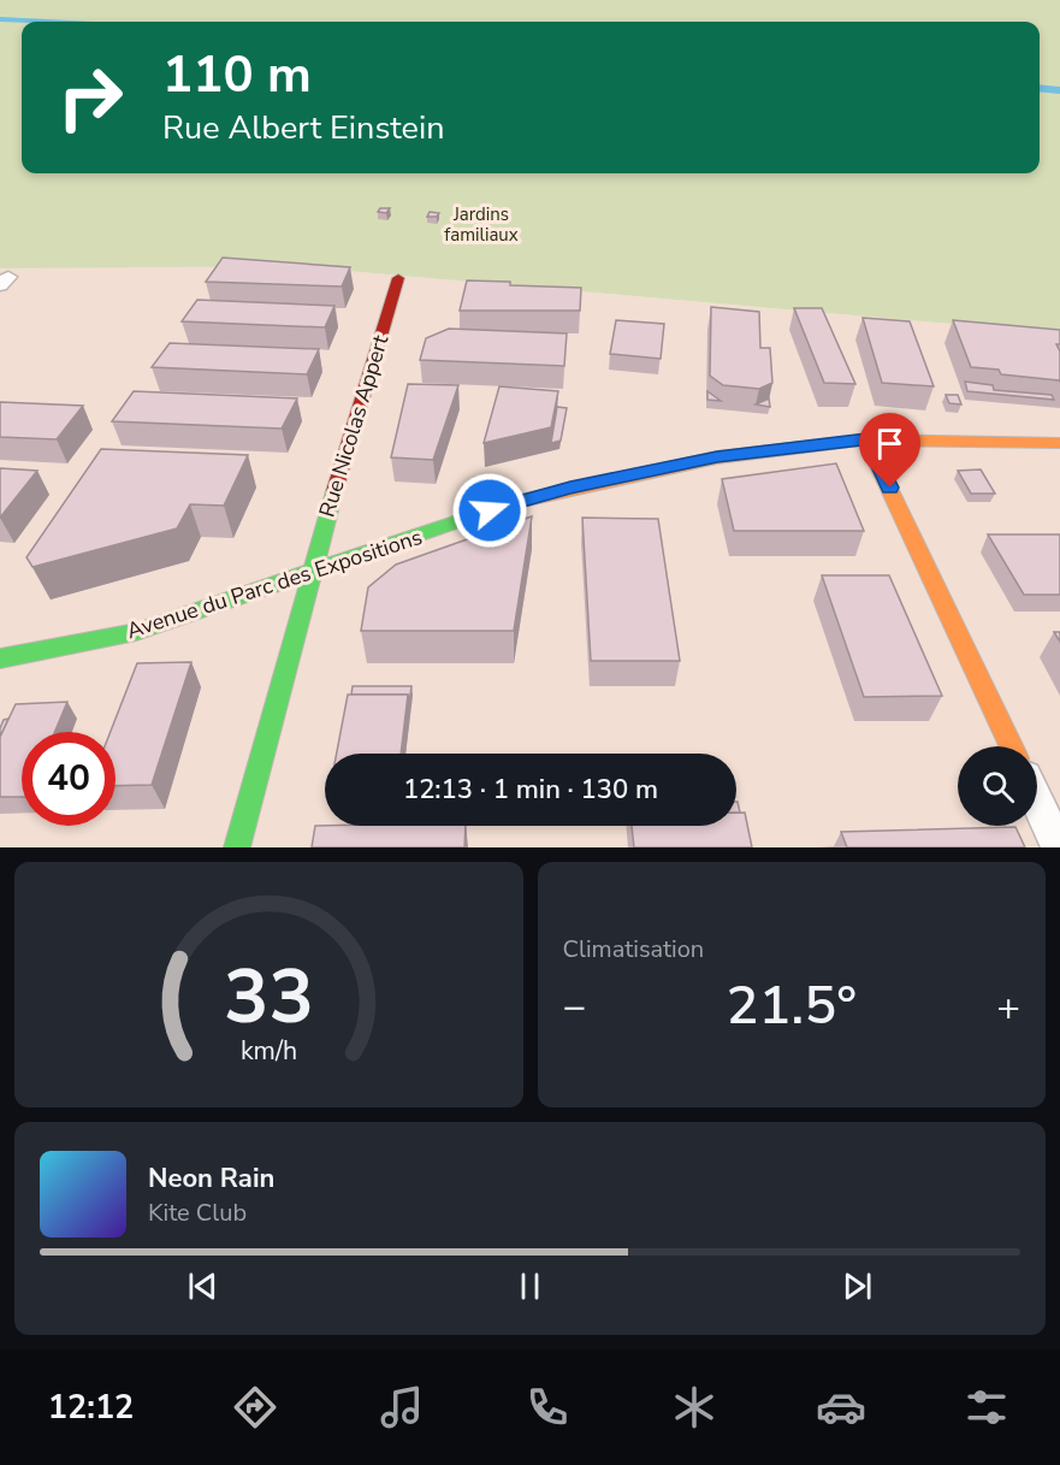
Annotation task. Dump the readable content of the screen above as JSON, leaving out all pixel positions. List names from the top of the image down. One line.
{"streets":{"street":["Rue Nicolas Appert","Avenue du Parc des Expositions"]},"crossings":[["Rue Nicolas Appert","Avenue du Parc des Expositions"]],"parks":["Jardins familiaux"],"page":{"turn":["110 m","Rue Albert Einstein"],"limit":"40","trip":"12:13 · 1 min · 130 m","tile":"Climatisation","heat":["−","21.5°","+"],"song":["Neon Rain","Kite Club"],"tabs":"12:12","gauge":["33","km/h"]}}
